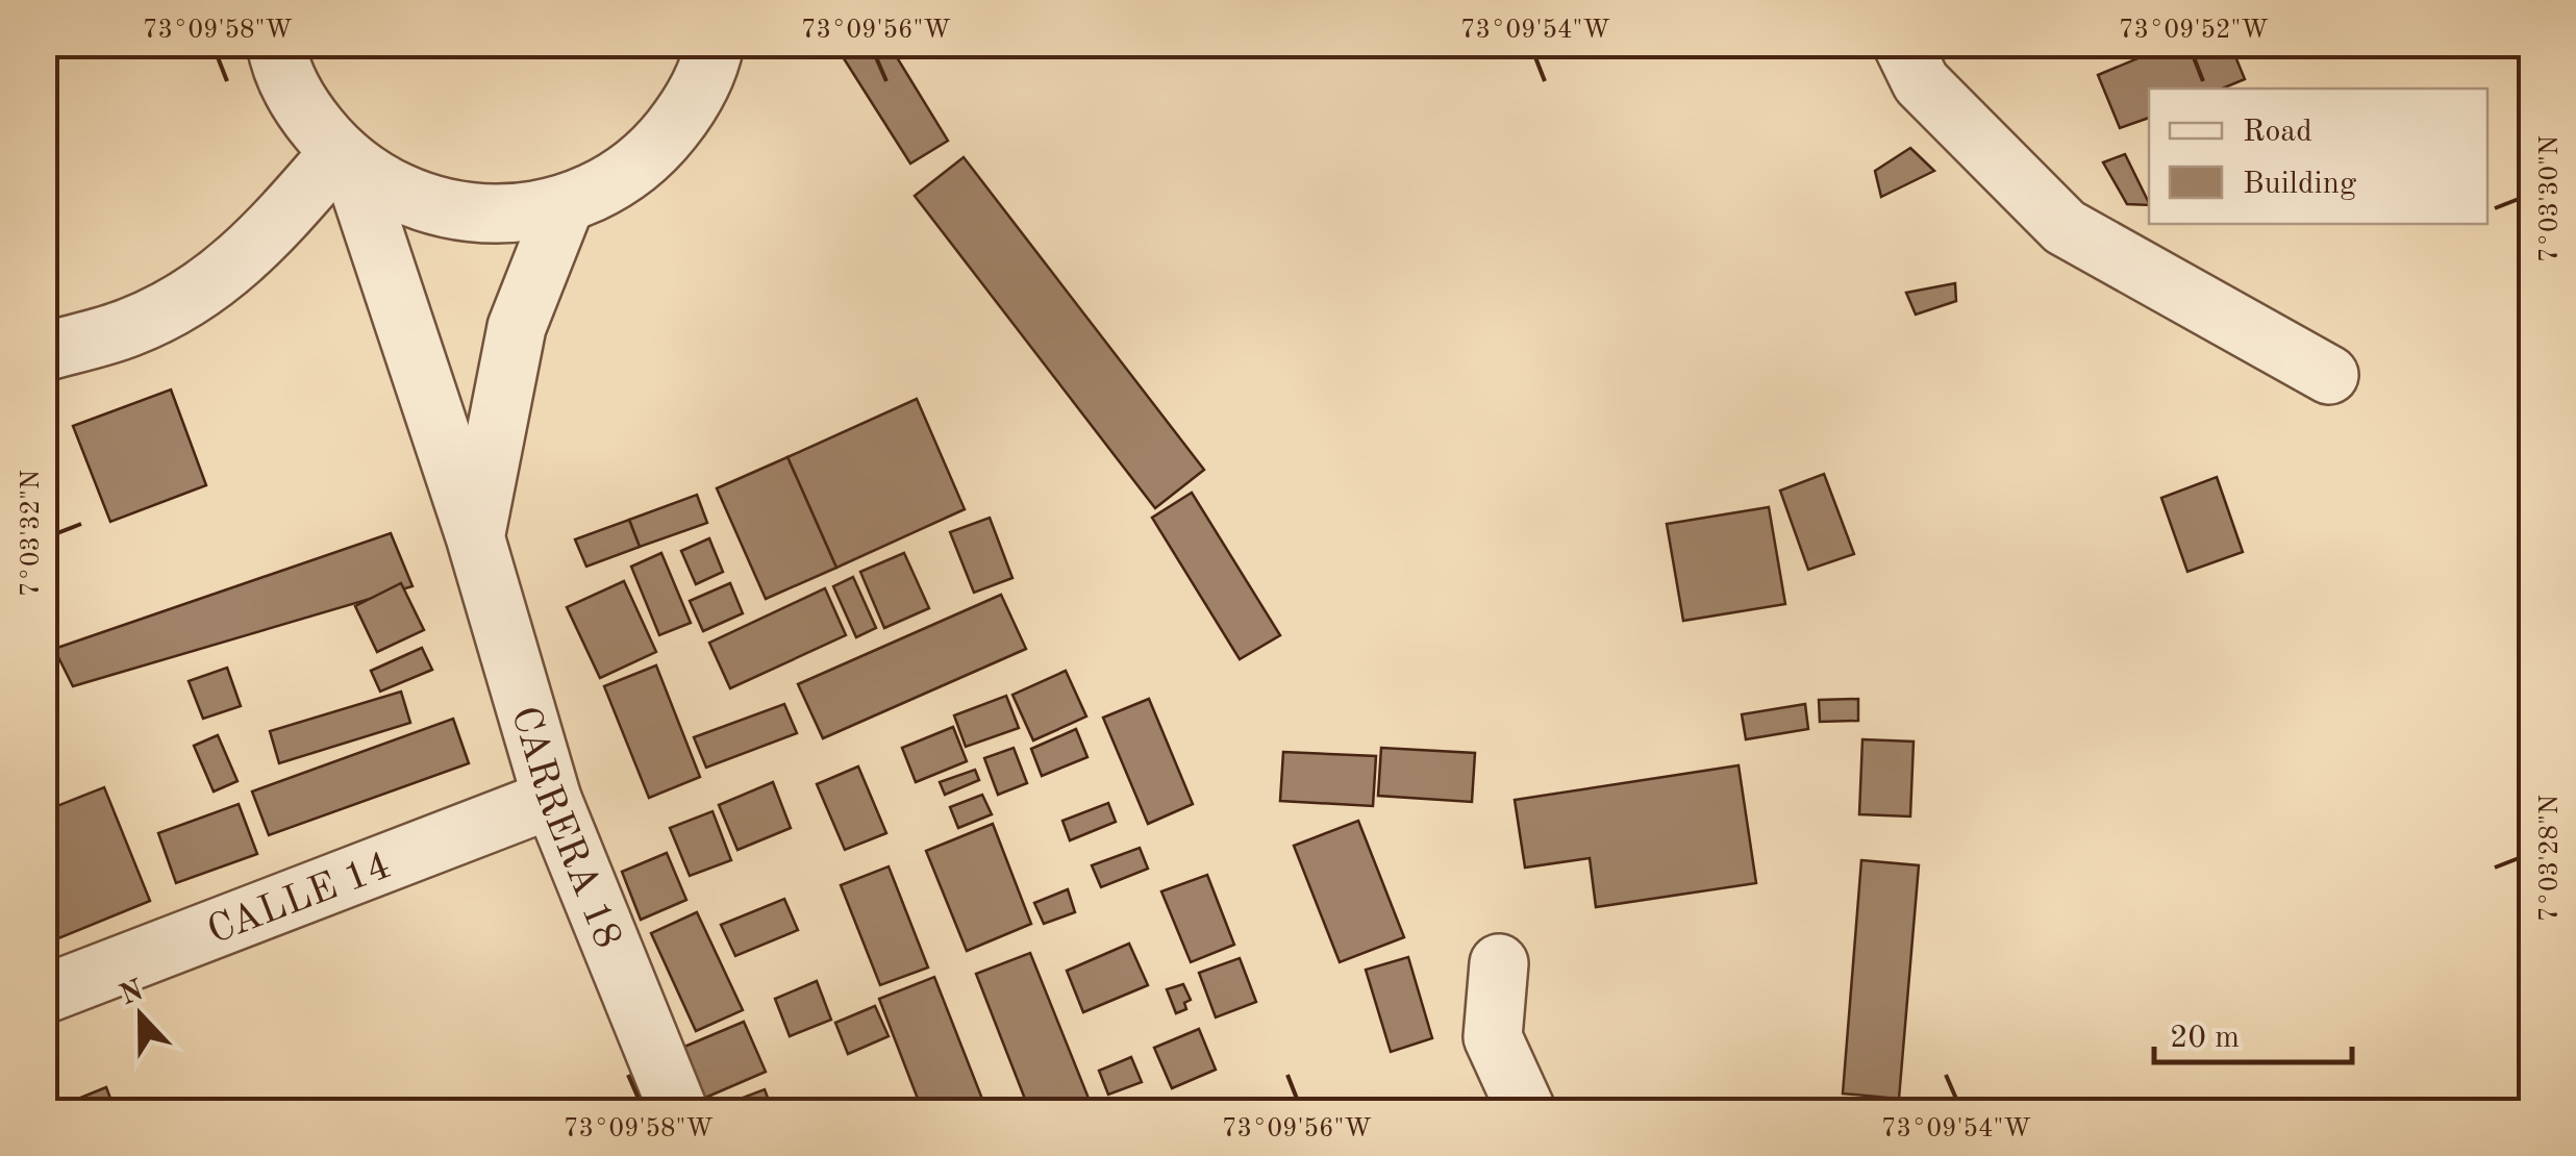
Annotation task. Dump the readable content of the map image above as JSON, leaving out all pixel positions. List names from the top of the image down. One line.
{"streets":{"street":["CARRERA 18","CALLE 14"]},"crossings":[["CARRERA 18","CALLE 14"]],"legend":["Road","Building"],"scale_bar":"20 m","north":"top","coordinates":["73°09'58\"W","73°09'56\"W","73°09'54\"W","73°09'52\"W","7°03'30\"N","7°03'32\"N","7°03'28\"N"]}
